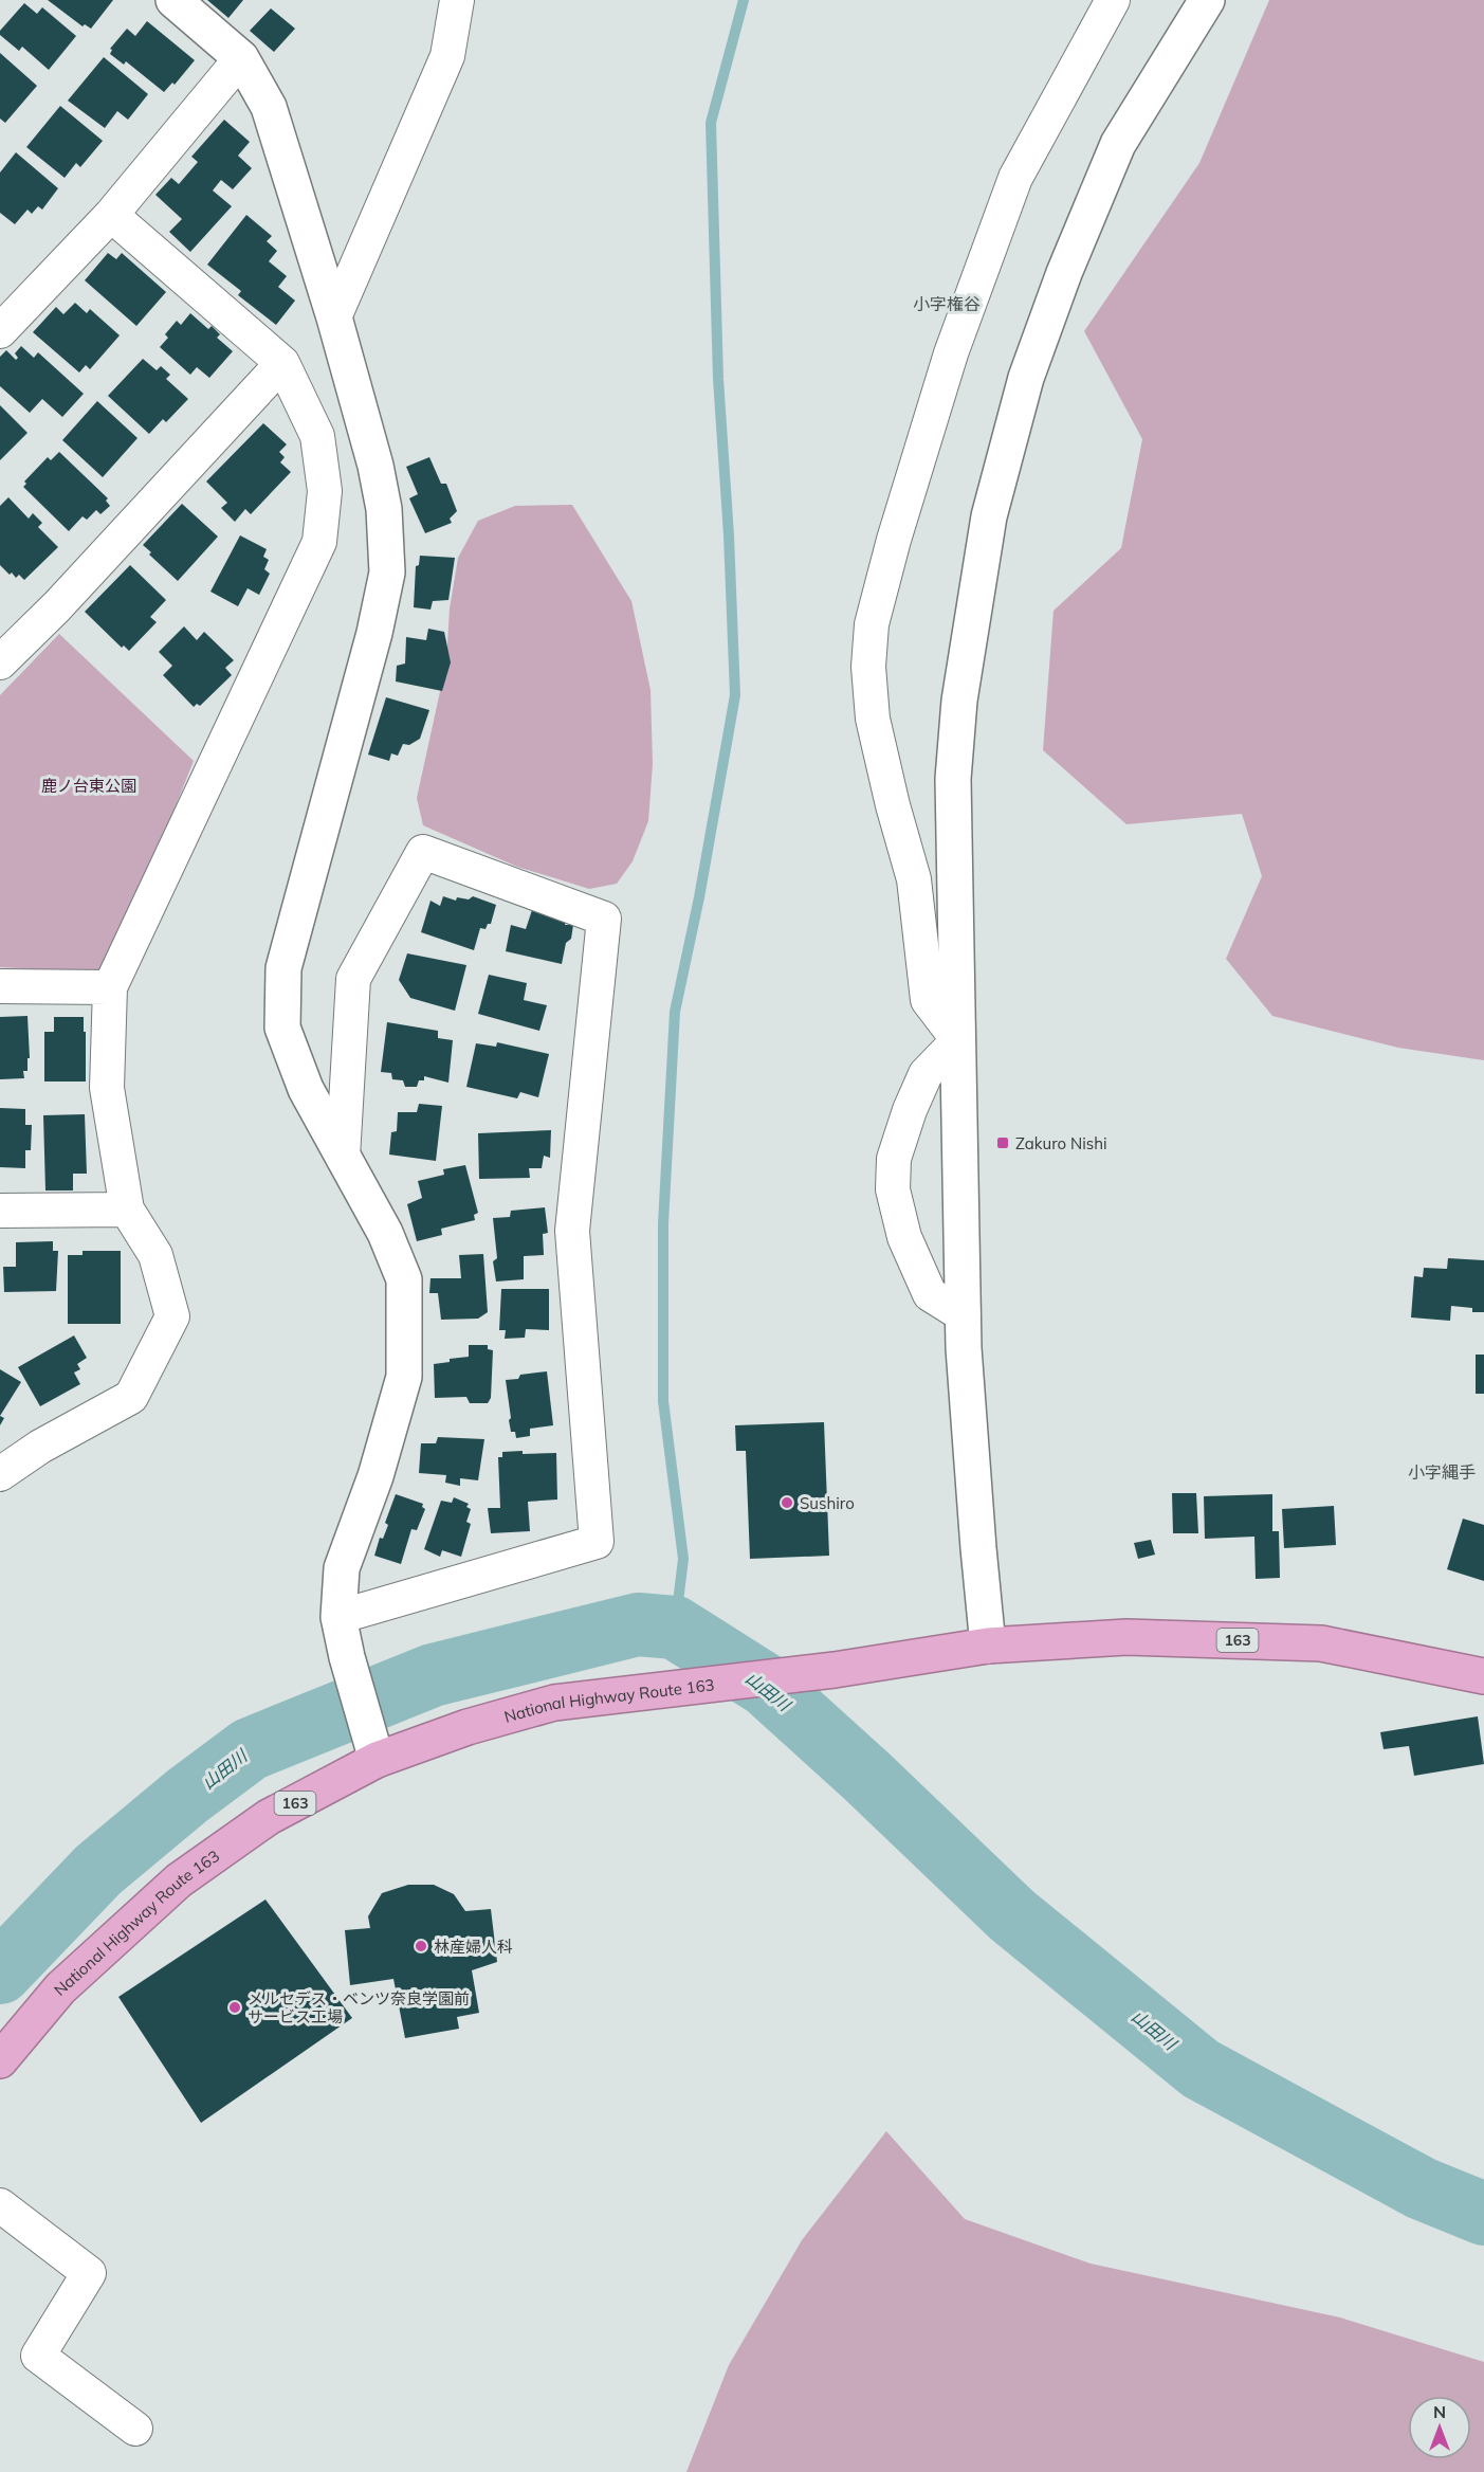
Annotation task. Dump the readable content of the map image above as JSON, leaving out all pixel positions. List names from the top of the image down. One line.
{"streets":{"highway":["163","National Highway Route 163"]},"districts":["小字権谷","小字縄手"],"water":["山田川"],"parks":["鹿ノ台東公園"],"places":{"transit":["Zakuro Nishi"],"other":["Sushiro","林産婦人科","メルセデス・ベンツ奈良学園前 サービス工場"]},"north":"top"}
